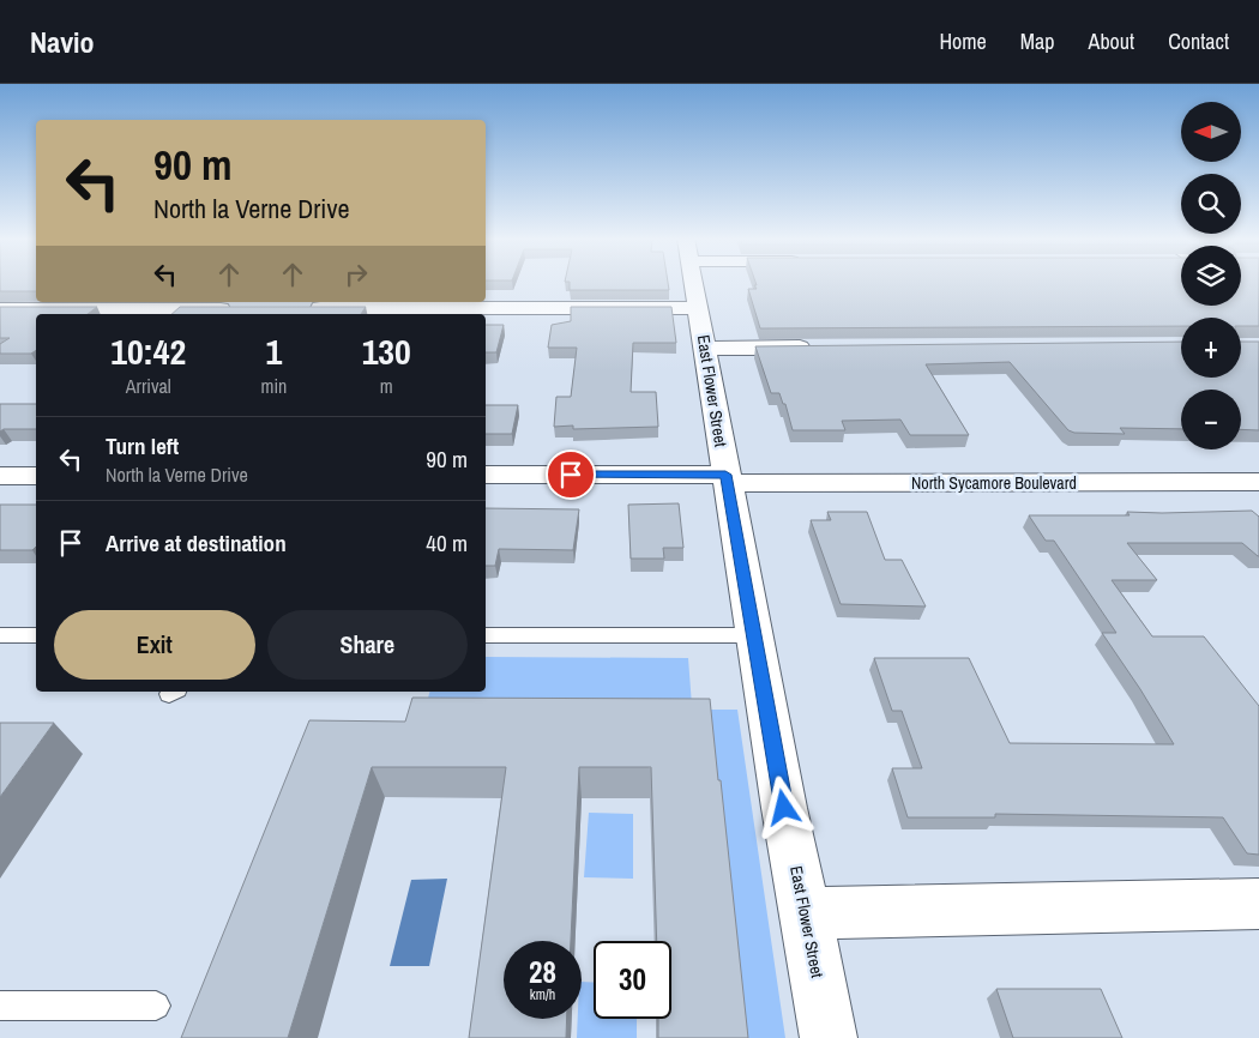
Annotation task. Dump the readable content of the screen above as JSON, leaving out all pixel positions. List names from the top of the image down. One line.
{"streets":{"street":["East Flower Street","North Sycamore Boulevard"]},"crossings":[["East Flower Street","North Sycamore Boulevard"]],"north":"left","page":{"header":"Navio","nav":["Home","Map","About","Contact"],"map_buttons":["+","−"],"turn":["90 m","North la Verne Drive"],"eta":["10:42","Arrival","1","min","130","m"],"list":[{"name":"Turn left","note":"North la Verne Drive","value":"90 m"},{"name":"Arrive at destination","value":"40 m"}],"buttons":["Exit","Share"],"speed":"28 km/h","limit":"30"}}
